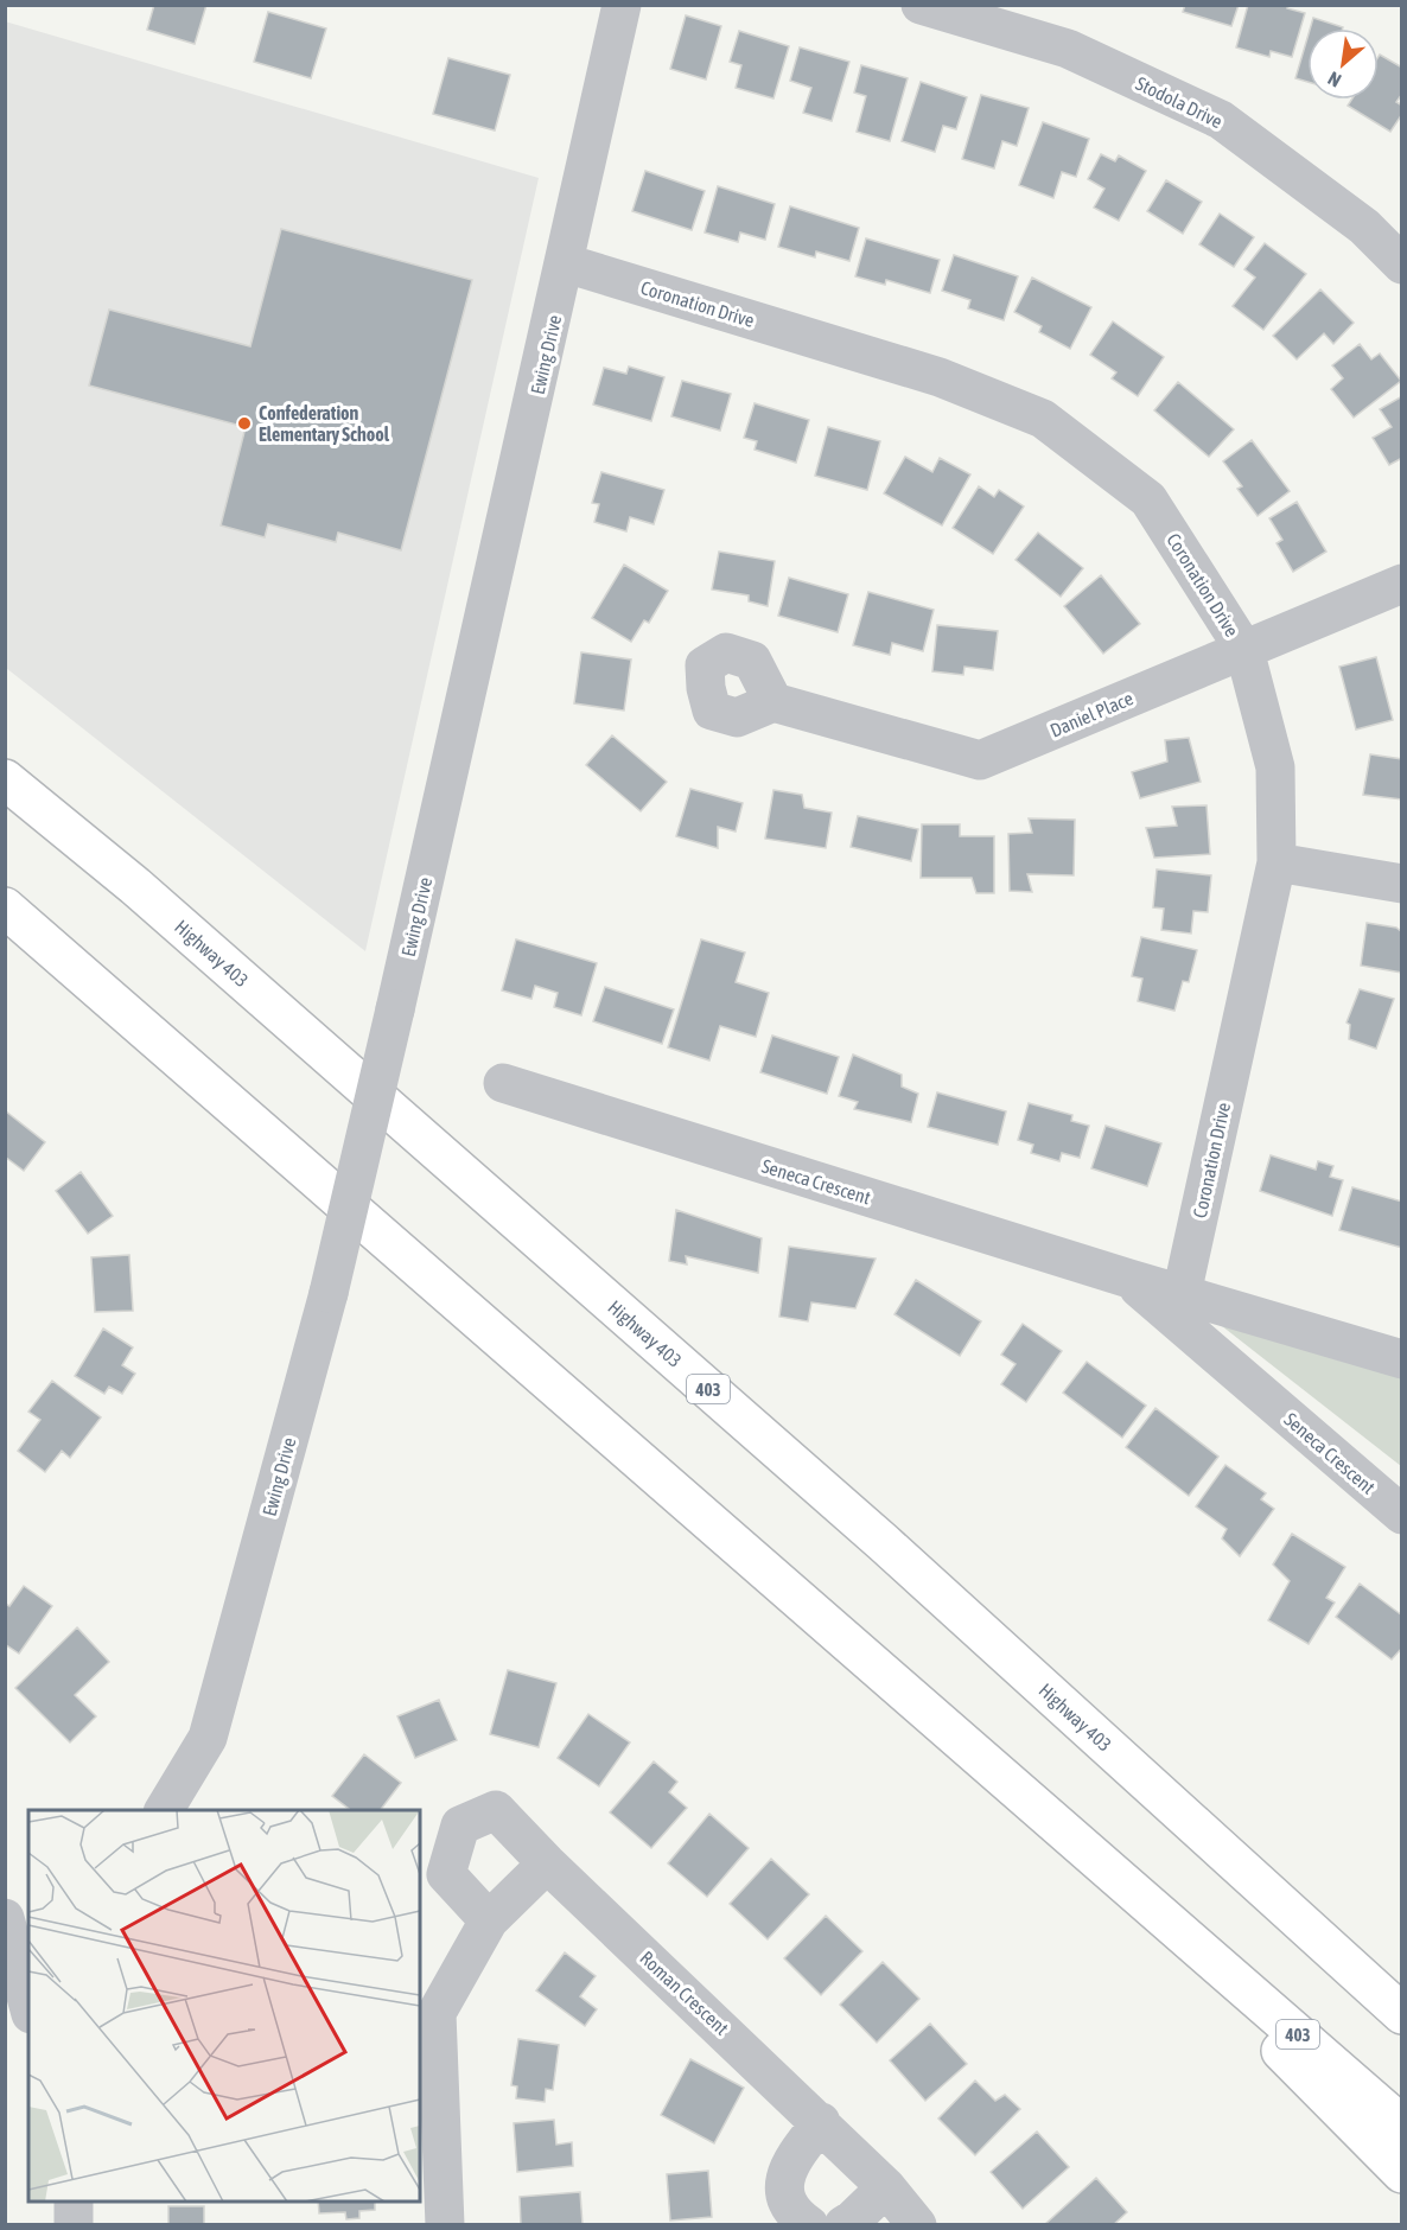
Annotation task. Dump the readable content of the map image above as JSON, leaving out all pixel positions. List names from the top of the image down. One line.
{"streets":{"highway":["Highway 403","403"],"street":["Stodola Drive","Coronation Drive","Ewing Drive","Daniel Place","Seneca Crescent","Roman Crescent"]},"crossings":[["Coronation Drive","Ewing Drive"],["Coronation Drive","Daniel Place"],["Coronation Drive","Seneca Crescent"]],"places":["Confederation Elementary School"],"north":"bottom left"}
